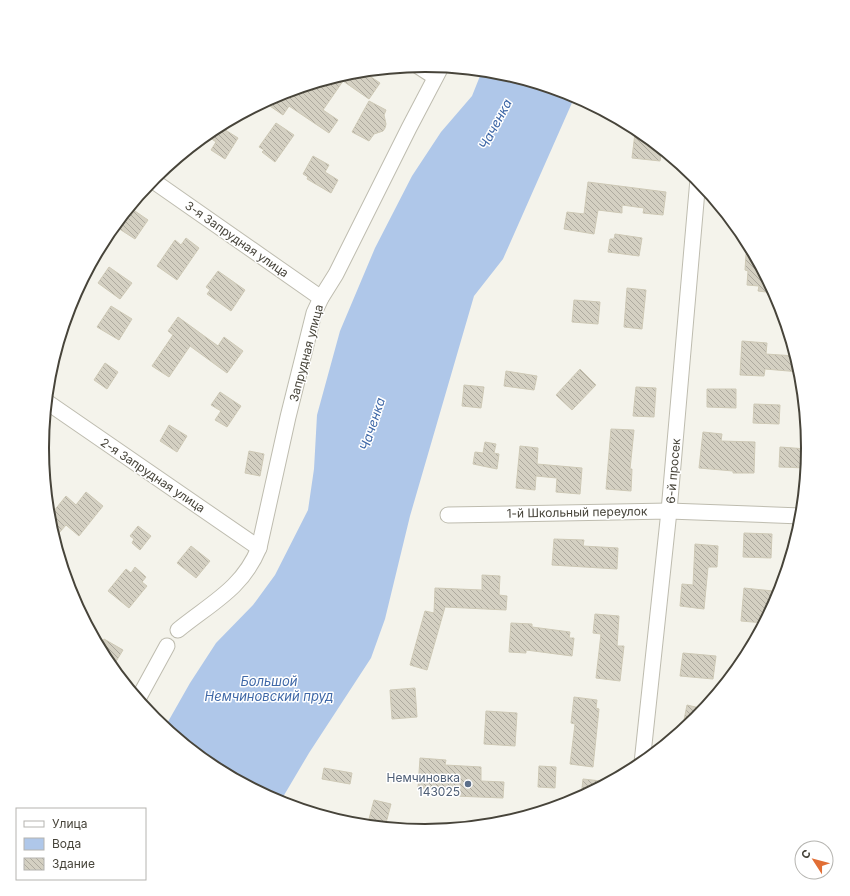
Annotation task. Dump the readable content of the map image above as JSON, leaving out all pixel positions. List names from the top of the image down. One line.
{"streets":{"street":["3-я Запрудная улица","Запрудная улица","6-й просек","2-я Запрудная улица","1-й Школьный переулок"]},"crossings":[["3-я Запрудная улица","Запрудная улица"],["Запрудная улица","2-я Запрудная улица"],["6-й просек","1-й Школьный переулок"]],"water":["Чаченка","Большой Немчиновский пруд"],"places":["Немчиновка 143025"],"legend":["Улица","Вода","Здание"],"north":"top left"}
